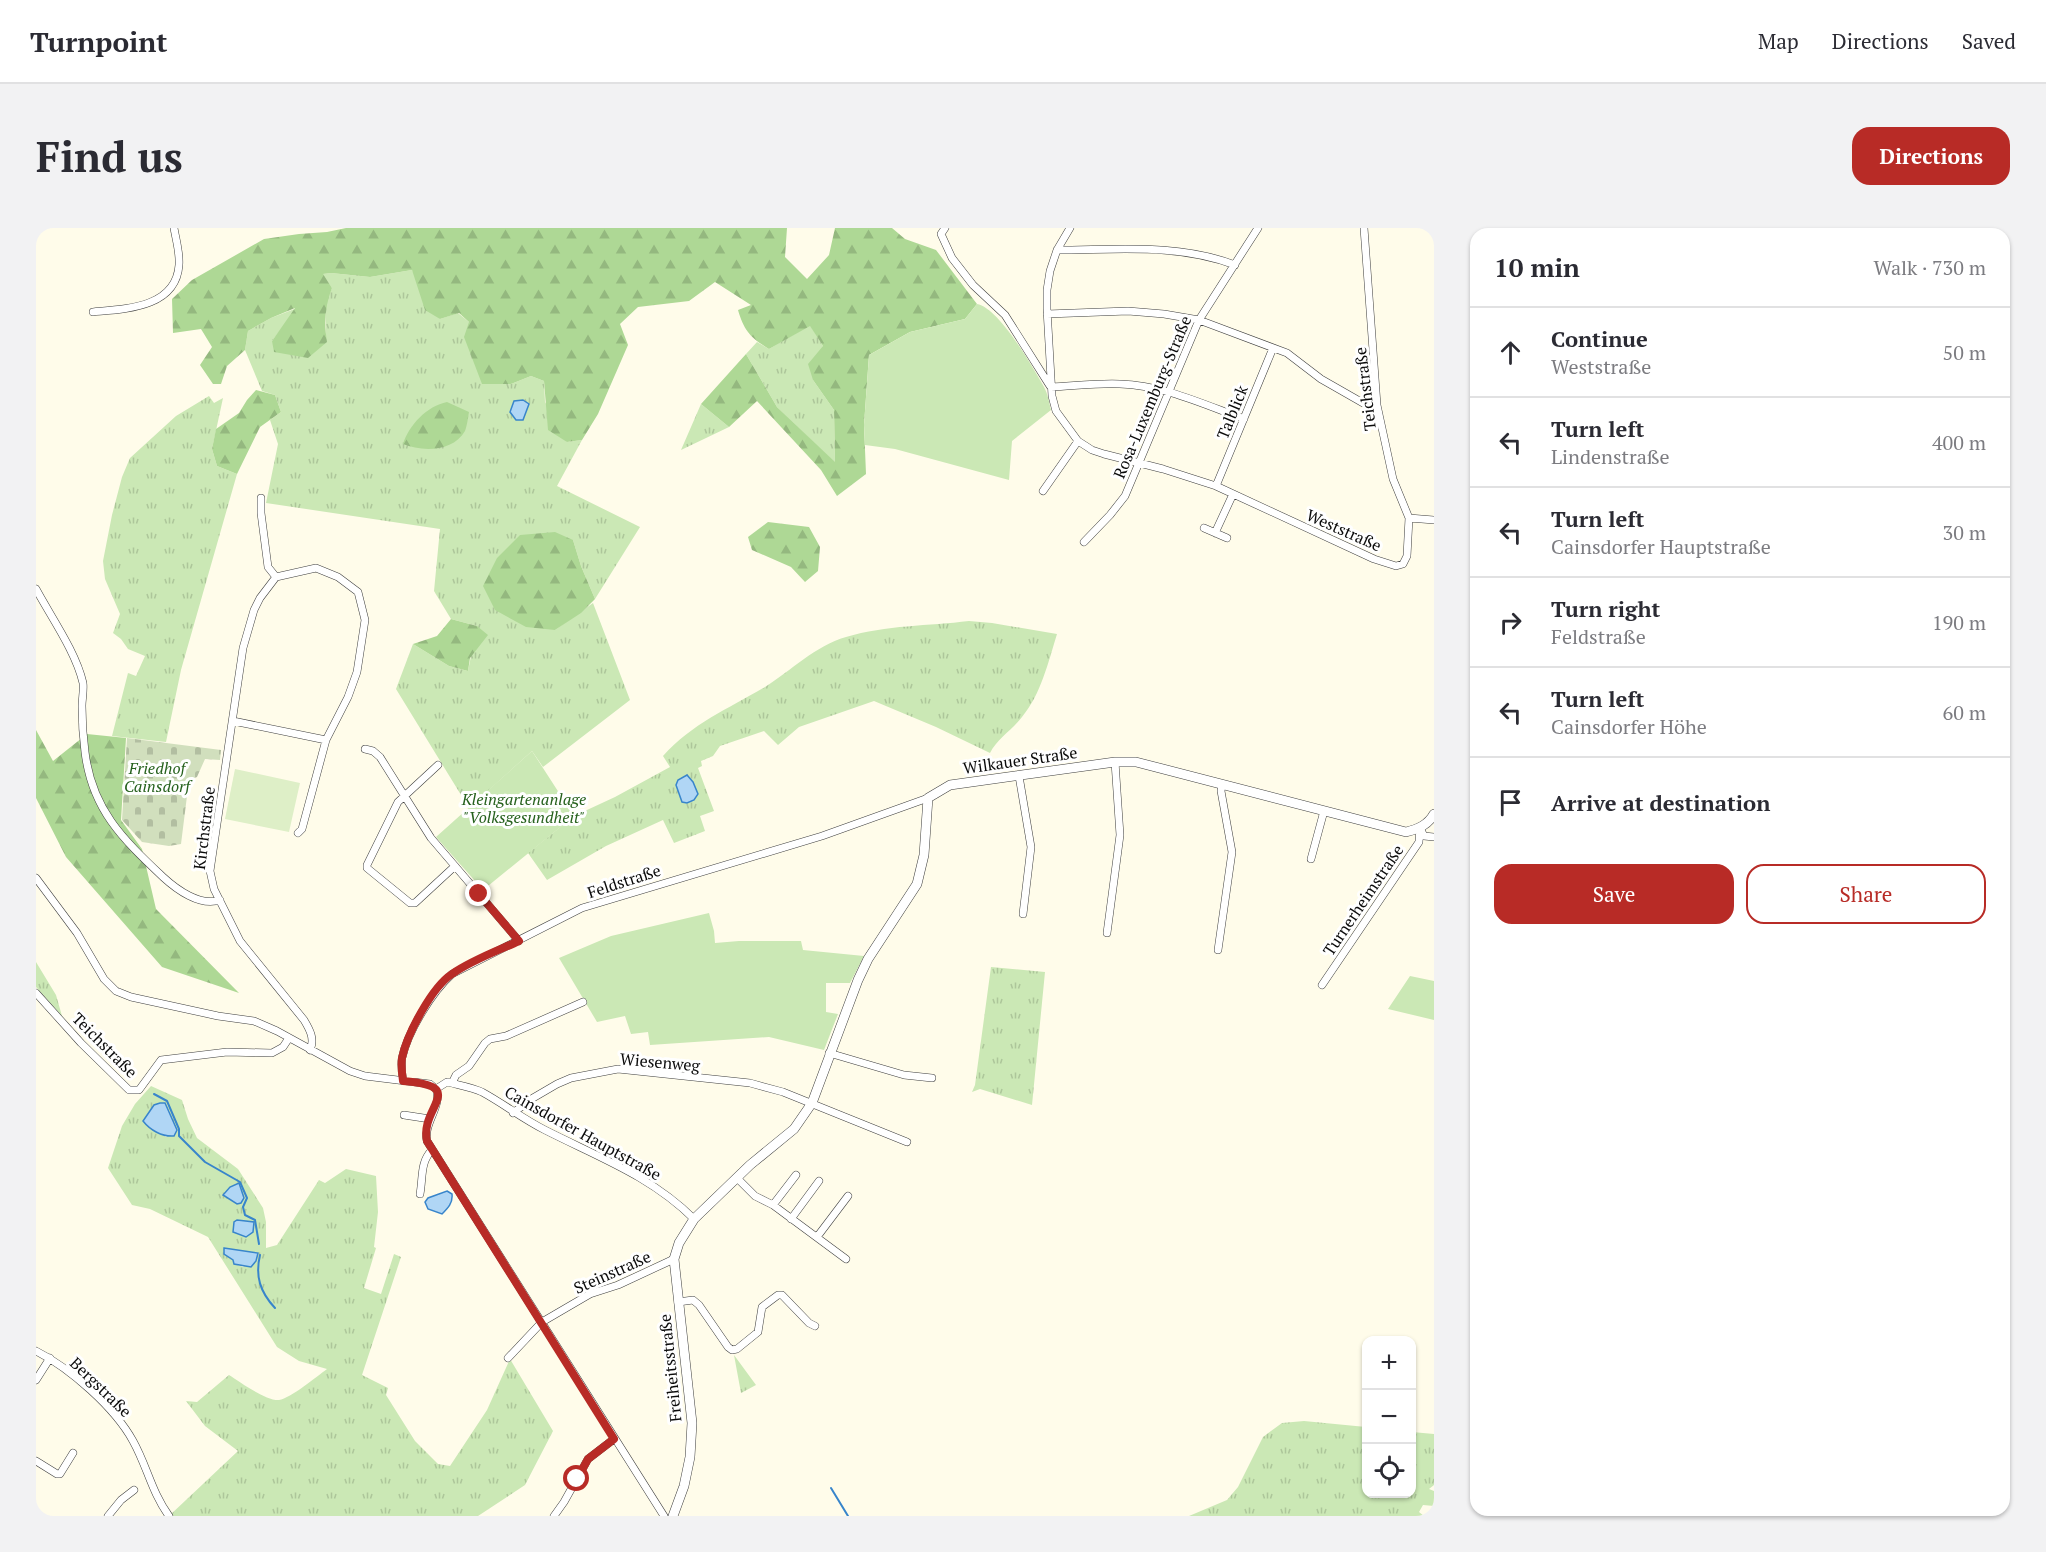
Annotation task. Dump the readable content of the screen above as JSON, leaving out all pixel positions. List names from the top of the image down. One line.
{"streets":{"street":["Teichstraße","Rosa-Luxemburg-Straße","Talblick","Weststraße","Wilkauer Straße","Kirchstraße","Feldstraße","Turnerheimstraße","Wiesenweg","Cainsdorfer Hauptstraße","Steinstraße","Freiheitsstraße","Bergstraße"]},"crossings":[["Teichstraße","Weststraße"],["Rosa-Luxemburg-Straße","Weststraße"],["Talblick","Weststraße"],["Wilkauer Straße","Feldstraße"],["Wilkauer Straße","Turnerheimstraße"],["Wiesenweg","Cainsdorfer Hauptstraße"],["Cainsdorfer Hauptstraße","Freiheitsstraße"],["Steinstraße","Freiheitsstraße"]],"parks":["Friedhof Cainsdorf","Kleingartenanlage \"Volksgesundheit\""],"page":{"header":"Turnpoint","nav":["Map","Directions","Saved"],"buttons":["Directions",["Save","Share"]],"title":"Find us","heading":["10 min","Walk · 730 m"],"list":[["Continue","Weststraße","50 m"],["Turn left","Lindenstraße","400 m"],["Turn left","Cainsdorfer Hauptstraße","30 m"],["Turn right","Feldstraße","190 m"],["Turn left","Cainsdorfer Höhe","60 m"],"Arrive at destination"],"map_buttons":["+","−"]}}
